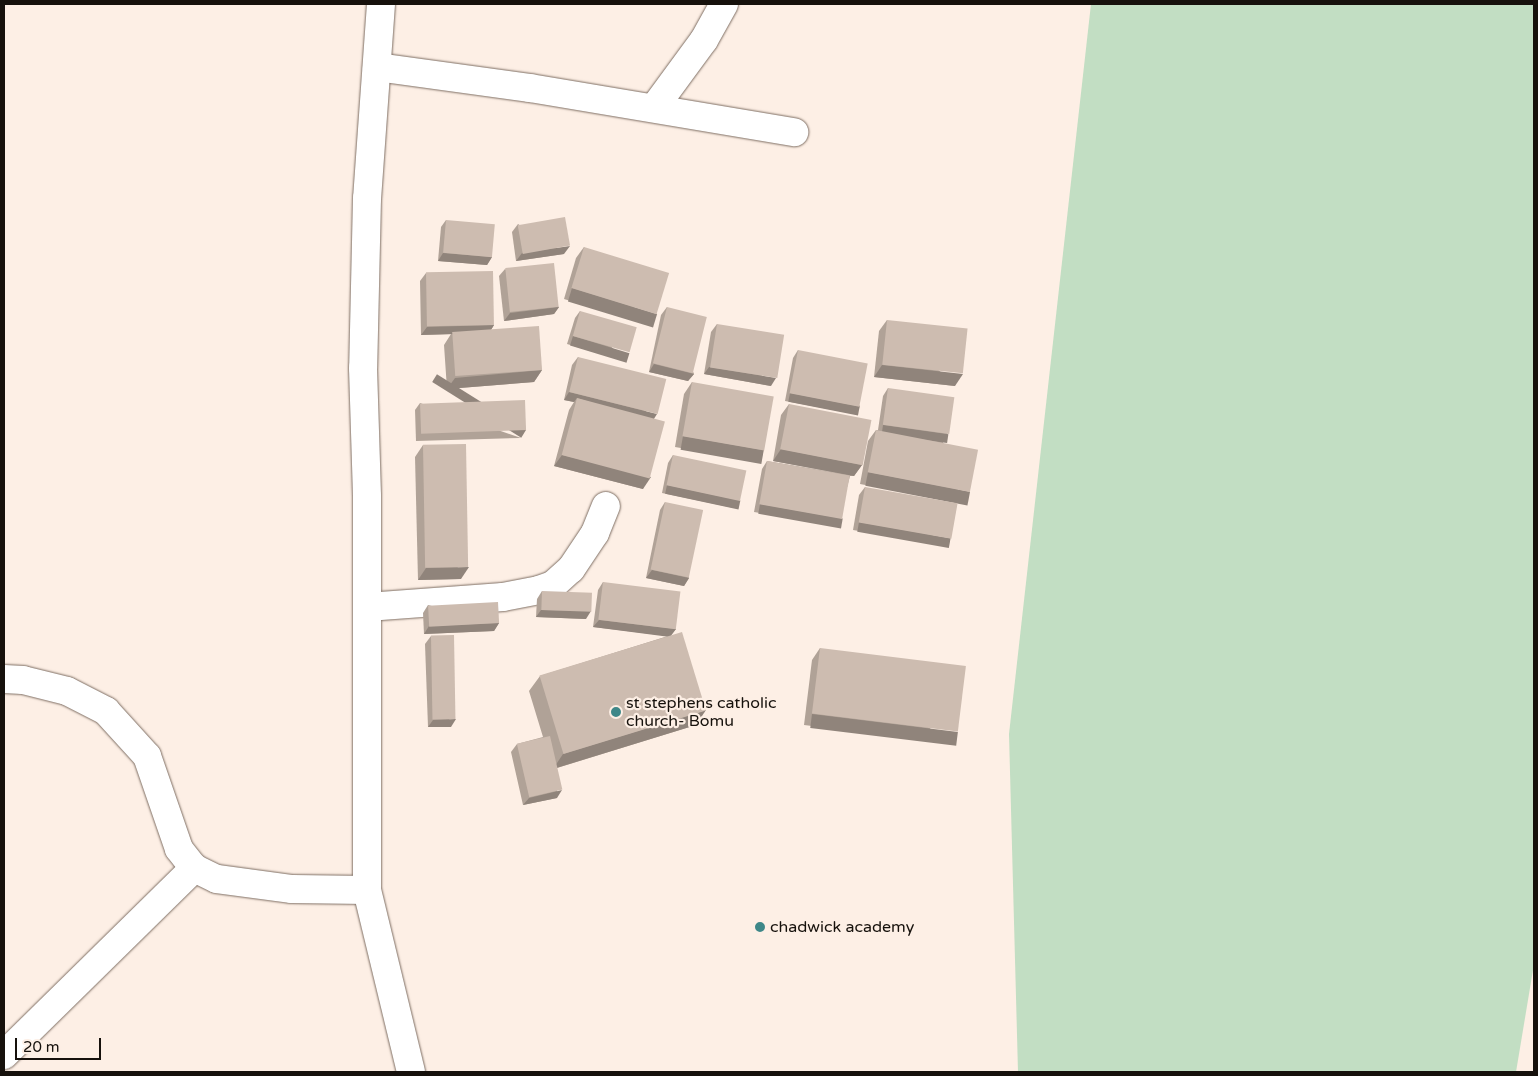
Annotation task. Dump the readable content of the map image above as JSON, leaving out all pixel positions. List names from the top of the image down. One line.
{"places":["st stephens catholic church- Bomu","chadwick academy"],"scale_bar":"20 m"}
